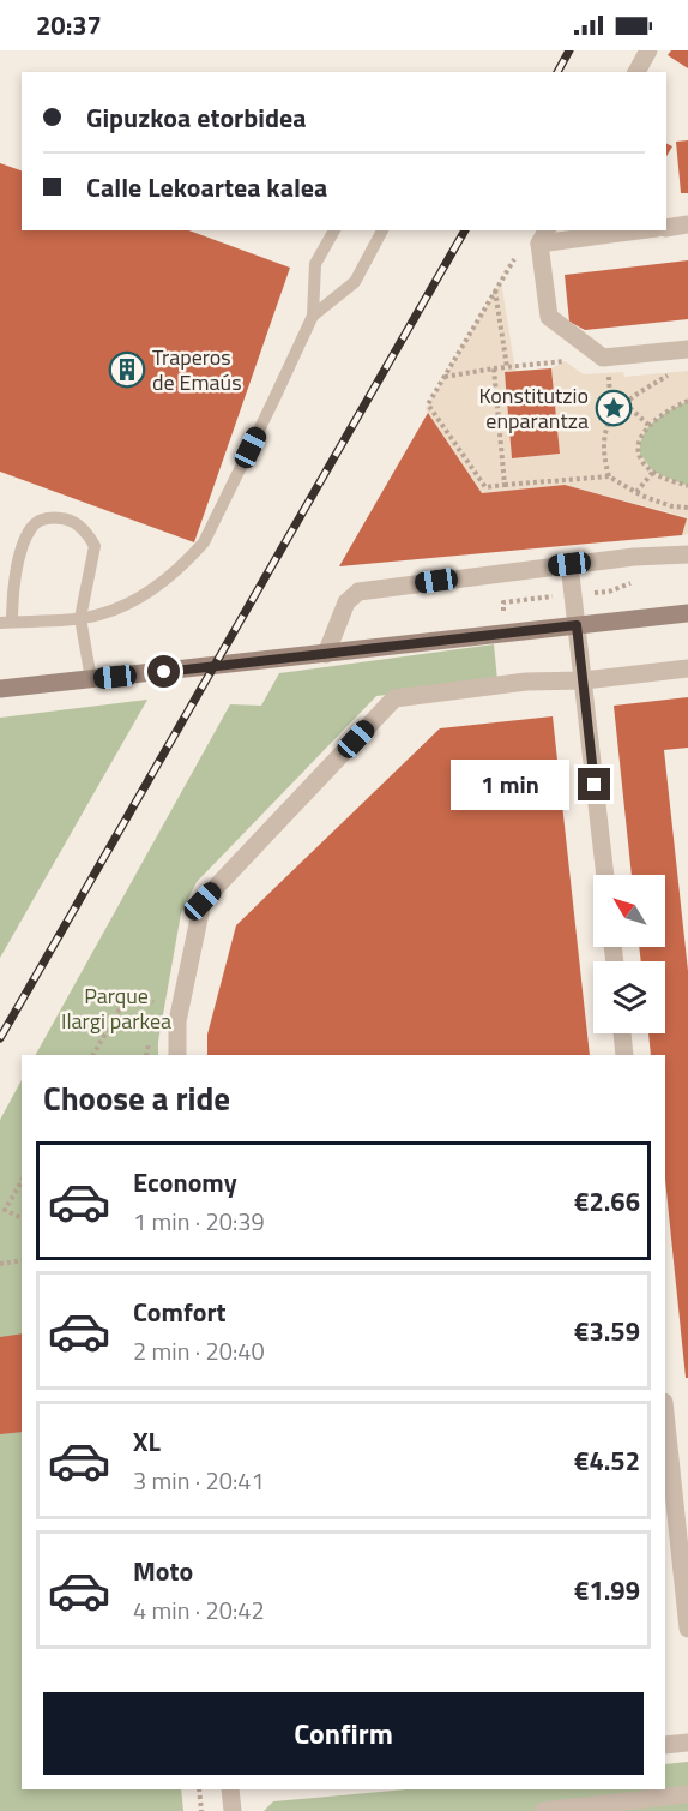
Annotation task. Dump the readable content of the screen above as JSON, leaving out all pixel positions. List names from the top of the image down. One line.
{"parks":["Parque Ilargi parkea"],"places":{"building":["Traperos de Emaús"],"place":["Konstitutzio enparantza"]},"north":"top left","page":{"status":"20:37","banner":["Gipuzkoa etorbidea","Calle Lekoartea kalea"],"bubble":"1 min","heading":"Choose a ride","list":[{"name":"Economy","note":"1 min · 20:39","value":"€2.66"},{"name":"Comfort","note":"2 min · 20:40","value":"€3.59"},{"name":"XL","note":"3 min · 20:41","value":"€4.52"},{"name":"Moto","note":"4 min · 20:42","value":"€1.99"}],"buttons":"Confirm"}}
